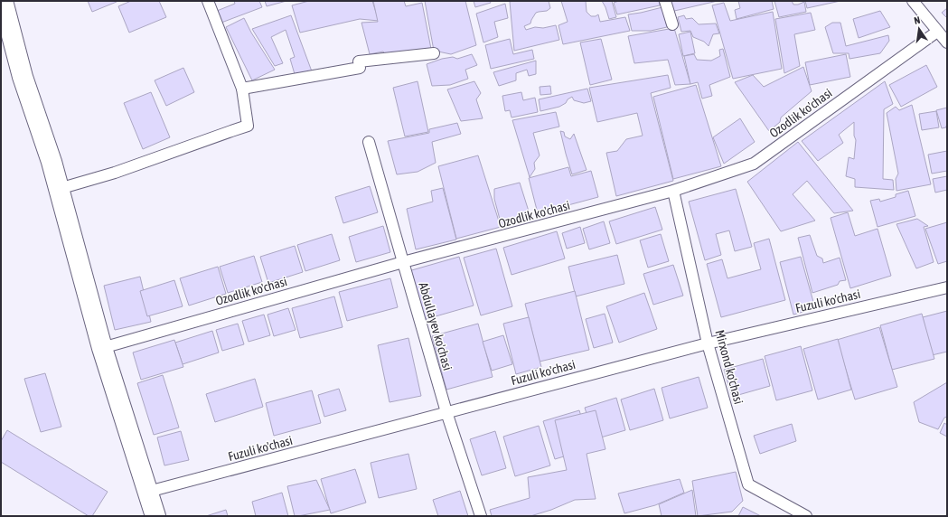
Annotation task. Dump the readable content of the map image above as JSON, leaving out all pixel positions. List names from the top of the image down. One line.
{"streets":{"lane":["Ozodlik ko'chasi","Fuzuli ko'chasi","Abdullayev ko'chasi","Mirxond ko'chasi"]},"crossings":[["Ozodlik ko'chasi","Abdullayev ko'chasi"],["Ozodlik ko'chasi","Mirxond ko'chasi"],["Fuzuli ko'chasi","Abdullayev ko'chasi"],["Fuzuli ko'chasi","Mirxond ko'chasi"]],"north":"top"}
